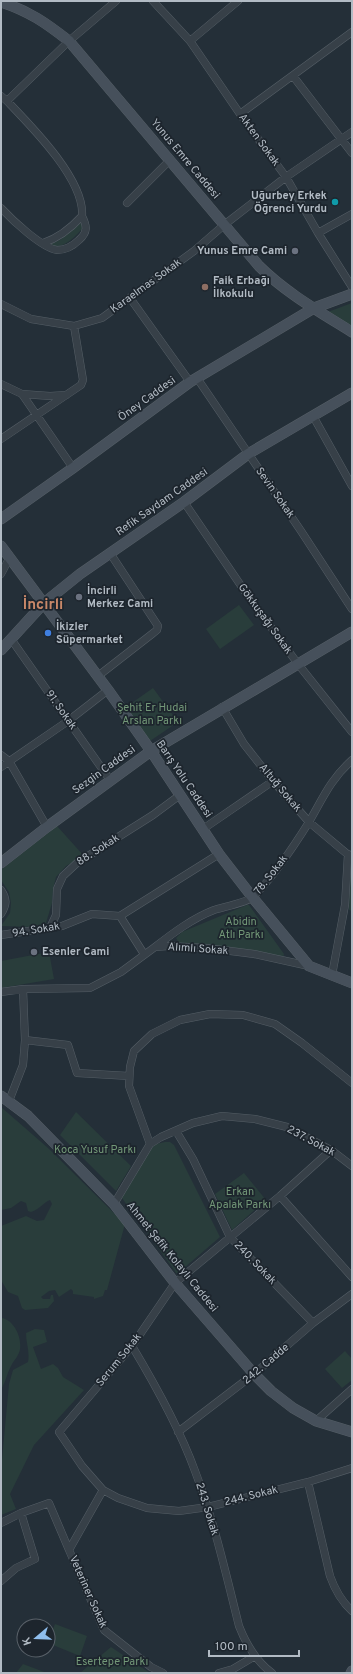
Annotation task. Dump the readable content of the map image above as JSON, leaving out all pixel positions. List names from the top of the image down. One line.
{"streets":{"street":["Akten Sokak","Yunus Emre Caddesi","Karaelmas Sokak","Öney Caddesi","Sevin Sokak","Refik Saydam Caddesi","Gökkuşağı Sokak","91. Sokak","Sezgin Caddesi","Barış Yolu Caddesi","Altuğ Sokak","88. Sokak","78. Sokak","94. Sokak","Alımlı Sokak","237. Sokak","Ahmet Şefik Kolaylı Caddesi","240. Sokak","Serum Sokak","242. Cadde","244. Sokak","243. Sokak","Veteriner Sokak"]},"crossings":[["Akten Sokak","Karaelmas Sokak"],["Yunus Emre Caddesi","Karaelmas Sokak"],["Yunus Emre Caddesi","Öney Caddesi"],["Karaelmas Sokak","Sevin Sokak"],["Öney Caddesi","Sevin Sokak"],["Sevin Sokak","Refik Saydam Caddesi"],["Refik Saydam Caddesi","Gökkuşağı Sokak"],["Refik Saydam Caddesi","91. Sokak"],["Refik Saydam Caddesi","Barış Yolu Caddesi"],["Gökkuşağı Sokak","Sezgin Caddesi"],["91. Sokak","Sezgin Caddesi"],["Sezgin Caddesi","Barış Yolu Caddesi"],["Sezgin Caddesi","Altuğ Sokak"],["Barış Yolu Caddesi","88. Sokak"],["Barış Yolu Caddesi","78. Sokak"],["Barış Yolu Caddesi","Alımlı Sokak"],["Altuğ Sokak","78. Sokak"],["88. Sokak","94. Sokak"],["78. Sokak","Alımlı Sokak"],["237. Sokak","Ahmet Şefik Kolaylı Caddesi"],["237. Sokak","240. Sokak"],["237. Sokak","Serum Sokak"],["Ahmet Şefik Kolaylı Caddesi","Serum Sokak"],["Ahmet Şefik Kolaylı Caddesi","242. Cadde"],["240. Sokak","Serum Sokak"],["240. Sokak","242. Cadde"],["Serum Sokak","244. Sokak"],["Serum Sokak","243. Sokak"],["242. Cadde","243. Sokak"],["244. Sokak","243. Sokak"],["244. Sokak","Veteriner Sokak"]],"districts":["İncirli"],"parks":["Şehit Er Hudai Arslan Parkı","Abidin Atlı Parkı","Koca Yusuf Parkı","Erkan Apalak Parkı","Esertepe Parkı"],"places":["Uğurbey Erkek Öğrenci Yurdu","Yunus Emre Cami","Faik Erbağı İlkokulu","İncirli Merkez Cami","İkizler Süpermarket","Esenler Cami"],"scale_bar":"100 m","north":"left"}
